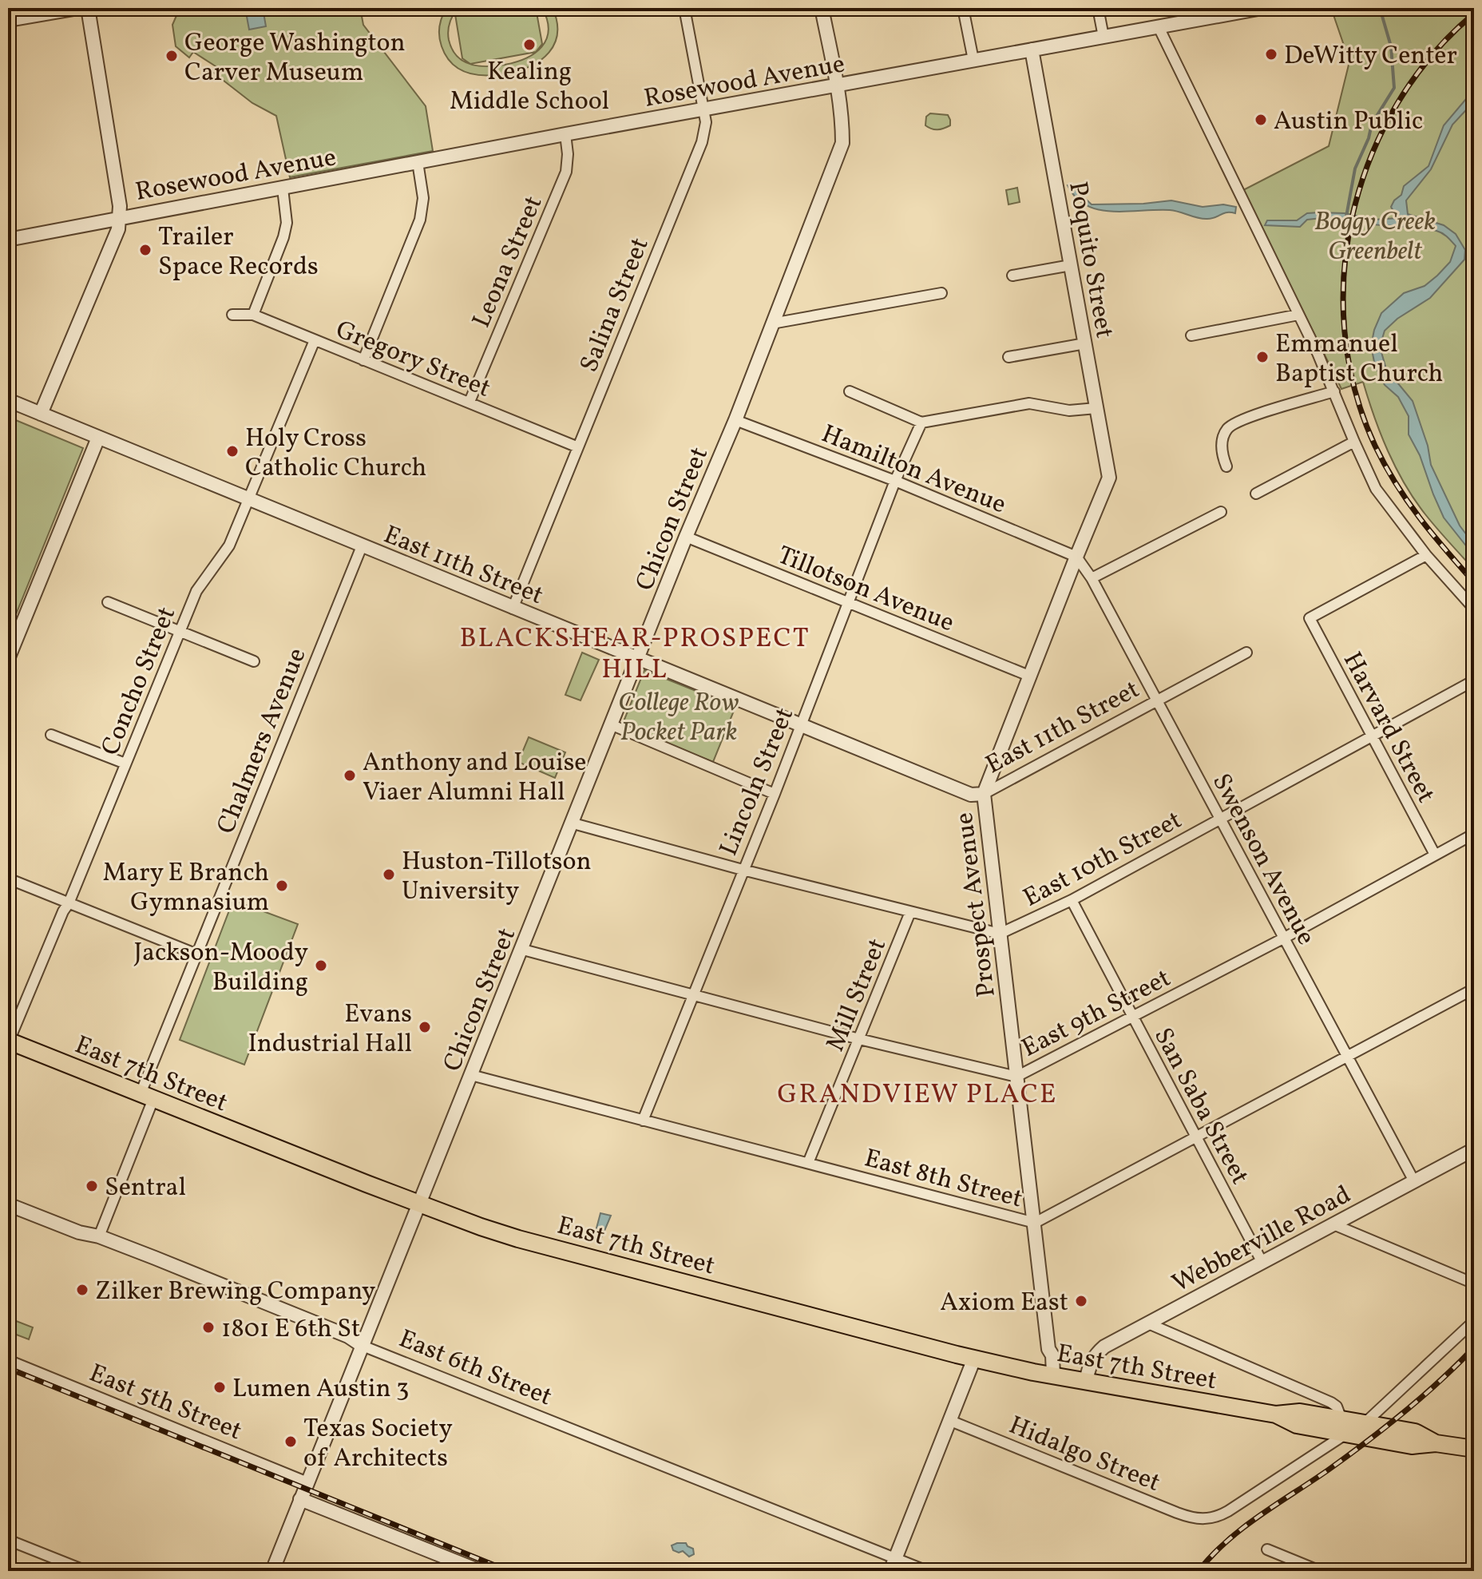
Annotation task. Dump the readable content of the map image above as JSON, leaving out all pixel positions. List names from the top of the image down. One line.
{"streets":{"main road":["East 7th Street"],"street":["Rosewood Avenue","Poquito Street","Leona Street","Salina Street","Gregory Street","Hamilton Avenue","Chicon Street","East 11th Street","Tillotson Avenue","Concho Street","Harvard Street","Chalmers Avenue","Lincoln Street","East 10th Street","Swenson Avenue","Prospect Avenue","Mill Street","East 9th Street","San Saba Street","East 8th Street","Webberville Road","East 6th Street","East 5th Street","Hidalgo Street"]},"crossings":[["Rosewood Avenue","Poquito Street"],["Rosewood Avenue","Leona Street"],["Rosewood Avenue","Salina Street"],["Rosewood Avenue","Chicon Street"],["Poquito Street","Prospect Avenue"],["Leona Street","Gregory Street"],["Salina Street","Gregory Street"],["Salina Street","East 11th Street"],["Gregory Street","Concho Street"],["Hamilton Avenue","Chicon Street"],["Hamilton Avenue","Lincoln Street"],["Hamilton Avenue","Swenson Avenue"],["Hamilton Avenue","Prospect Avenue"],["Chicon Street","East 11th Street"],["Chicon Street","Tillotson Avenue"],["Chicon Street","East 9th Street"],["Chicon Street","East 7th Street"],["Chicon Street","East 8th Street"],["Chicon Street","East 6th Street"],["Chicon Street","East 5th Street"],["East 11th Street","Concho Street"],["East 11th Street","Chalmers Avenue"],["East 11th Street","Lincoln Street"],["East 11th Street","Swenson Avenue"],["East 11th Street","Prospect Avenue"],["Tillotson Avenue","Lincoln Street"],["Tillotson Avenue","Prospect Avenue"],["Concho Street","East 7th Street"],["Harvard Street","East 10th Street"],["Harvard Street","East 9th Street"],["Chalmers Avenue","East 7th Street"],["Chalmers Avenue","East 6th Street"],["Lincoln Street","East 9th Street"],["Lincoln Street","East 8th Street"],["East 10th Street","Swenson Avenue"],["East 10th Street","Prospect Avenue"],["East 10th Street","San Saba Street"],["Swenson Avenue","Prospect Avenue"],["Swenson Avenue","East 9th Street"],["Swenson Avenue","East 8th Street"],["Swenson Avenue","Webberville Road"],["Prospect Avenue","East 9th Street"],["Prospect Avenue","East 7th Street"],["Prospect Avenue","East 8th Street"],["Mill Street","East 9th Street"],["Mill Street","East 8th Street"],["East 9th Street","San Saba Street"],["East 7th Street","Webberville Road"],["East 7th Street","Hidalgo Street"],["San Saba Street","East 8th Street"],["San Saba Street","Webberville Road"]],"districts":["BLACKSHEAR-PROSPECT HILL","GRANDVIEW PLACE"],"parks":["Boggy Creek Greenbelt","College Row Pocket Park"],"places":["Kealing Middle School","DeWitty Center","George Washington Carver Museum","Austin Public","Trailer Space Records","Emmanuel Baptist Church","Holy Cross Catholic Church","Anthony and Louise Viaer Alumni Hall","Huston-Tillotson University","Mary E Branch Gymnasium","Jackson-Moody Building","Evans Industrial Hall","Sentral","Zilker Brewing Company","Axiom East","1801 E 6th St","Lumen Austin 3","Texas Society of Architects"]}
